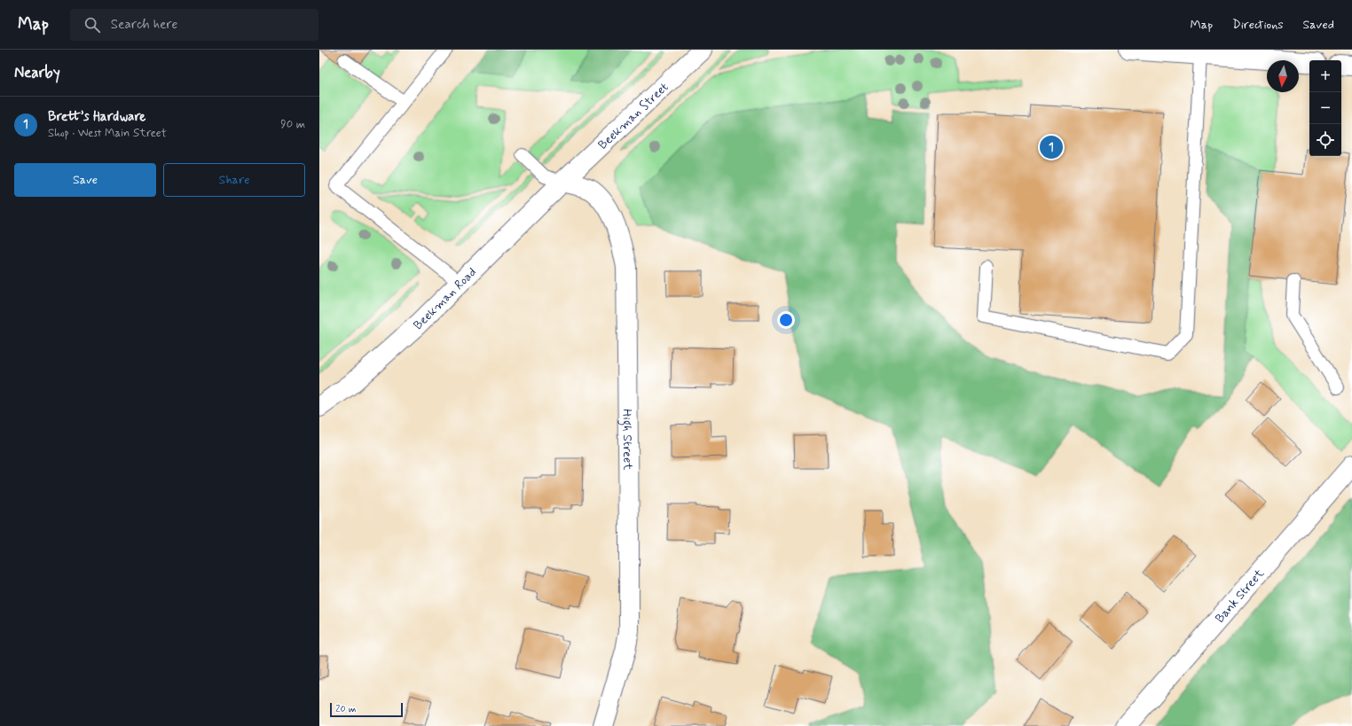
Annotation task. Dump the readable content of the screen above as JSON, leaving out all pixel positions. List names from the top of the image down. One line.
{"streets":{"street":["Beekman Street","Beekman Road","High Street","Bank Street"]},"crossings":[["Beekman Street","Beekman Road"],["Beekman Street","High Street"],["Beekman Road","High Street"]],"scale_bar":"20 m","north":"bottom","page":{"header":"Map","search":"Search here","nav":["Map","Directions","Saved"],"heading":"Nearby","map_buttons":["+","−"],"list":[{"mark":"1","name":"Brett’s Hardware","note":"Shop · West Main Street","value":"90 m"}],"pins":"1","buttons":["Save","Share"],"scale":"20 m"}}
